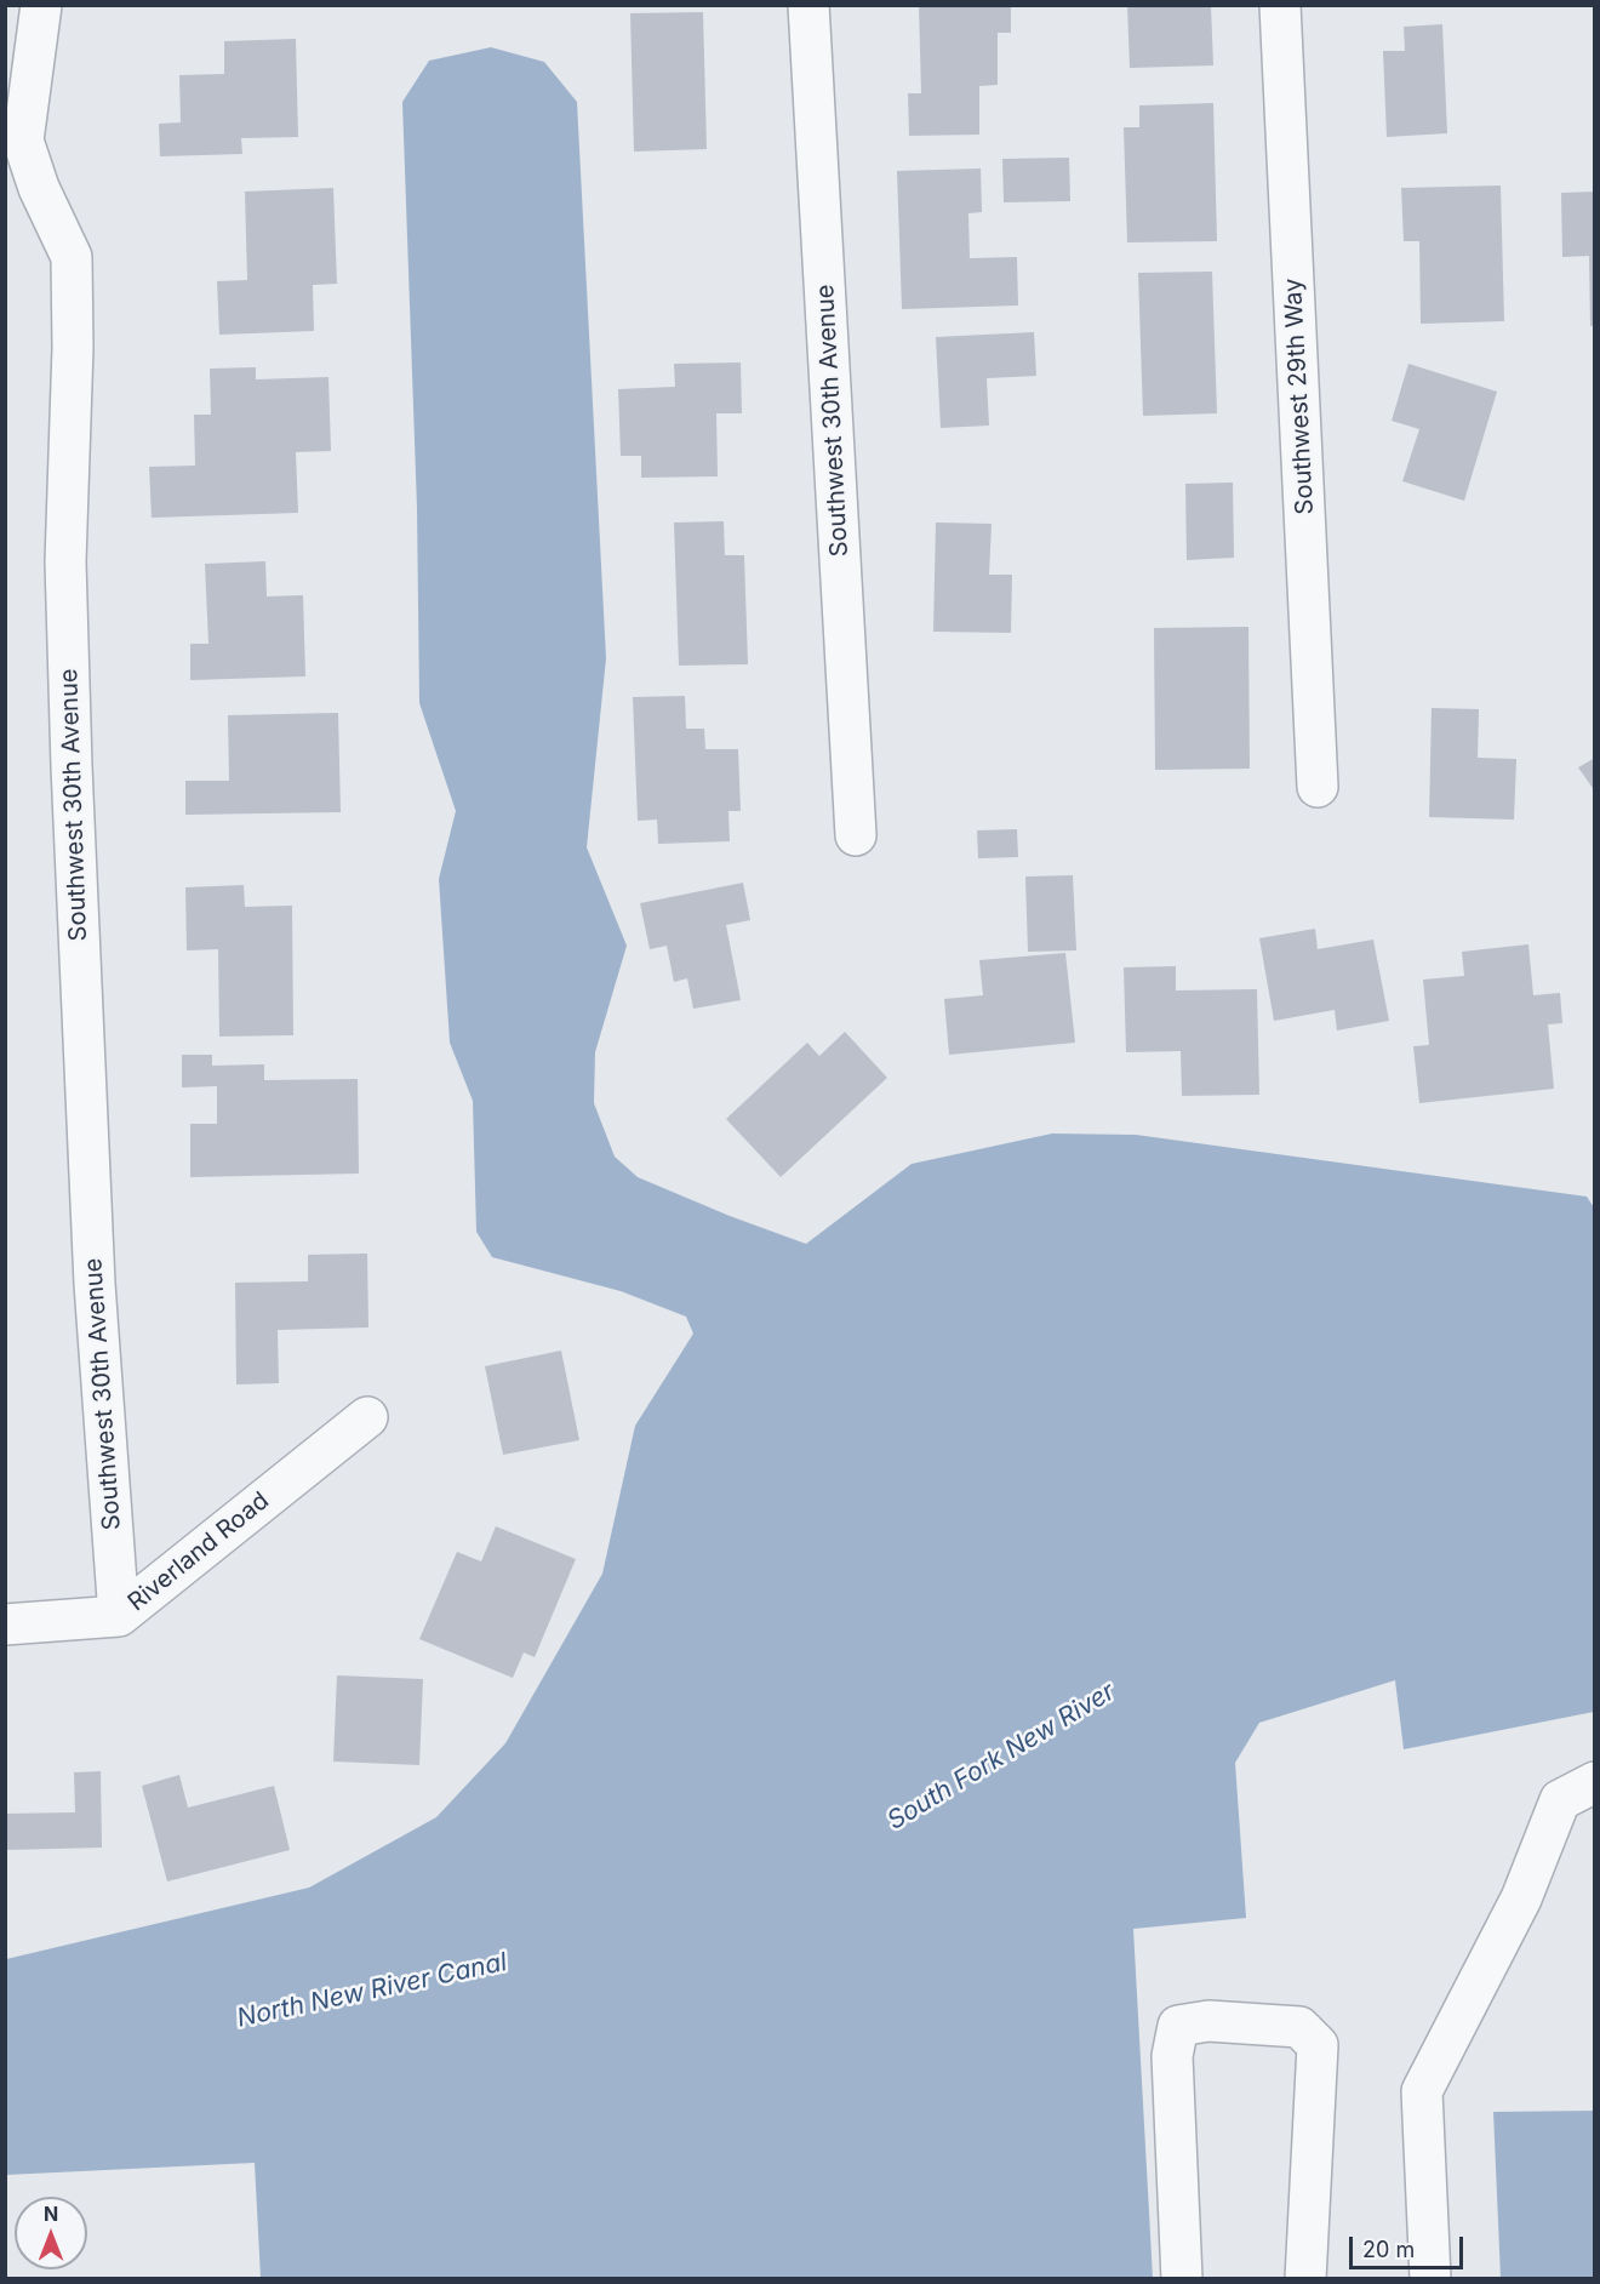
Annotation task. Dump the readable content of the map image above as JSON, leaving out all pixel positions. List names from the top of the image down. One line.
{"streets":{"street":["Southwest 29th Way","Southwest 30th Avenue","Riverland Road"]},"crossings":[["Southwest 30th Avenue","Riverland Road"]],"water":["South Fork New River","North New River Canal"],"scale_bar":"20 m","north":"top"}
